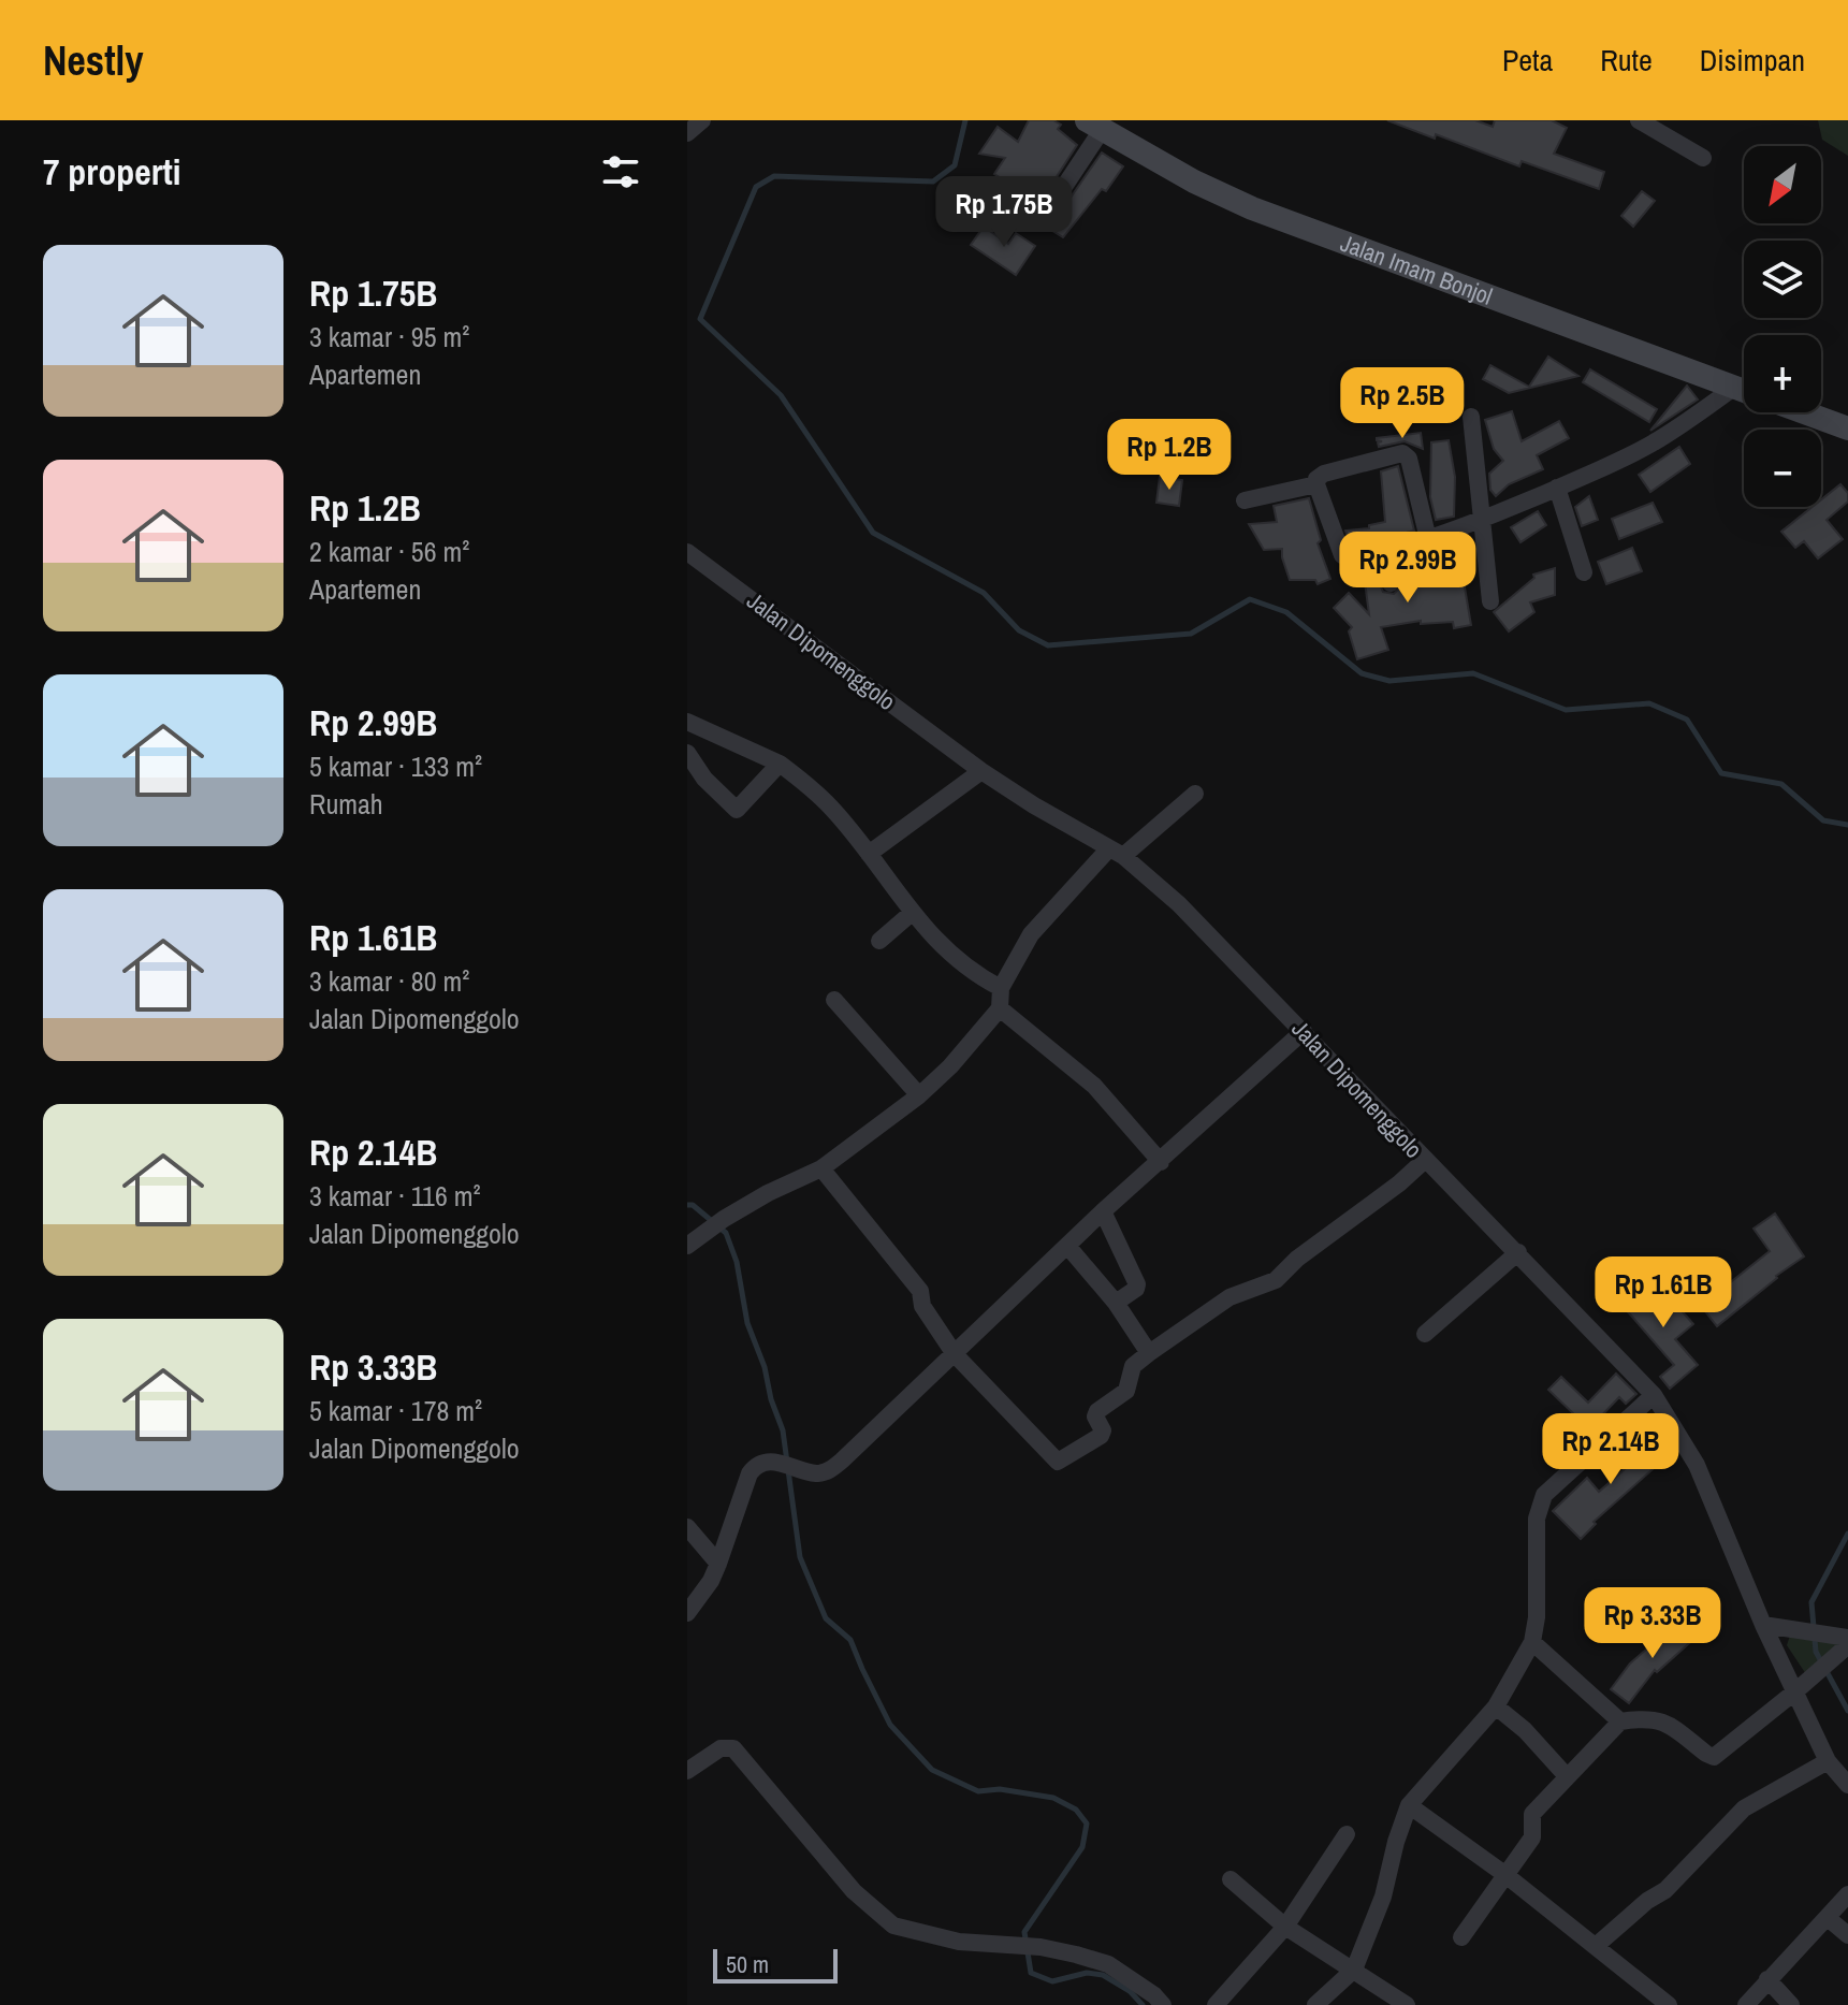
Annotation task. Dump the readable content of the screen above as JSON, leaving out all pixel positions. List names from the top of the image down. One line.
{"streets":{"main road":["Jalan Imam Bonjol"],"street":["Jalan Dipomenggolo"]},"scale_bar":"50 m","north":"bottom left","page":{"header":"Nestly","nav":["Peta","Rute","Disimpan"],"heading":"7 properti","map_buttons":["+","−"],"price":["Rp 1.75B","Rp 2.5B","Rp 1.2B","Rp 2.99B","Rp 1.61B","Rp 2.14B","Rp 3.33B"],"list":[{"name":"Rp 1.75B","note":"3 kamar · 95 m² · Apartemen"},{"name":"Rp 1.2B","note":"2 kamar · 56 m² · Apartemen"},{"name":"Rp 2.99B","note":"5 kamar · 133 m² · Rumah"},{"name":"Rp 1.61B","note":"3 kamar · 80 m² · Jalan Dipomenggolo"},{"name":"Rp 2.14B","note":"3 kamar · 116 m² · Jalan Dipomenggolo"},{"name":"Rp 3.33B","note":"5 kamar · 178 m² · Jalan Dipomenggolo"}],"scale":"50 m"}}
